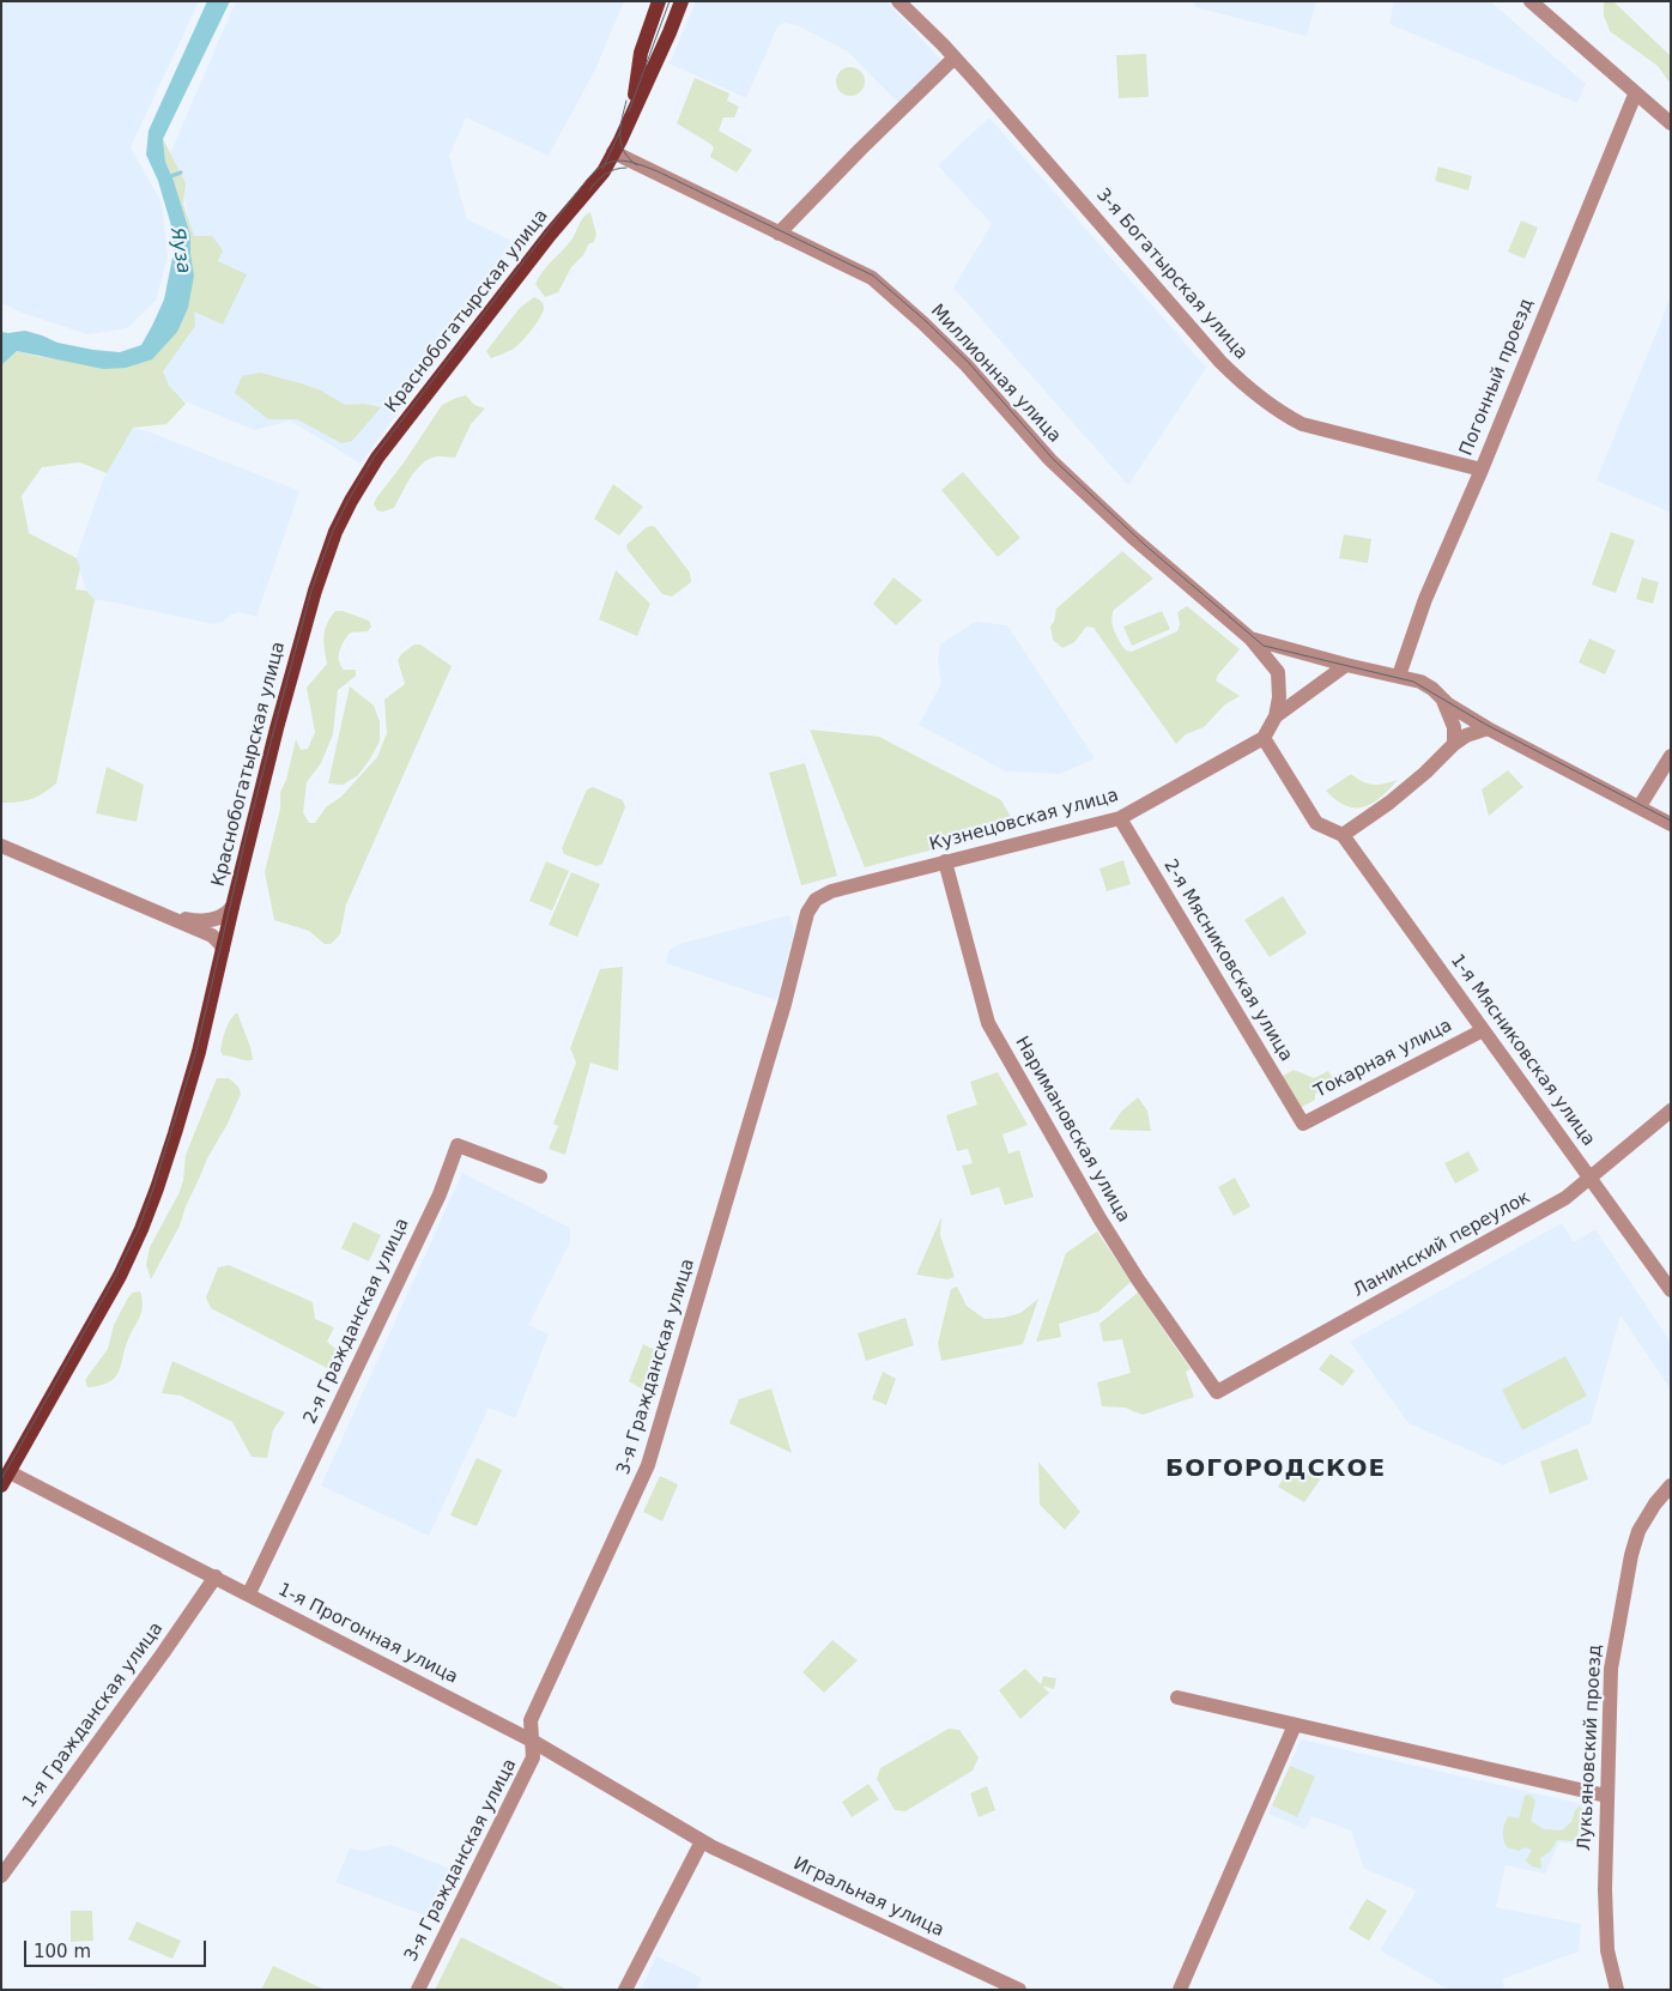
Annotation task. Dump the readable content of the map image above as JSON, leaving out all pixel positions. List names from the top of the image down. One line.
{"streets":{"main road":["Краснобогатырская улица"],"street":["3-я Богатырская улица","Миллионная улица","Погонный проезд","Кузнецовская улица","2-я Мясниковская улица","1-я Мясниковская улица","Токарная улица","Наримановская улица","Ланинский переулок","2-я Гражданская улица","3-я Гражданская улица","1-я Прогонная улица","1-я Гражданская улица","Лукьяновский проезд","Игральная улица"]},"crossings":[["3-я Богатырская улица","Погонный проезд"],["Краснобогатырская улица","Миллионная улица"],["Краснобогатырская улица","1-я Прогонная улица"],["Миллионная улица","Погонный проезд"],["Миллионная улица","Кузнецовская улица"],["Миллионная улица","1-я Мясниковская улица"],["Погонный проезд","Кузнецовская улица"],["Погонный проезд","1-я Мясниковская улица"],["Кузнецовская улица","2-я Мясниковская улица"],["Кузнецовская улица","1-я Мясниковская улица"],["Кузнецовская улица","Наримановская улица"],["Кузнецовская улица","3-я Гражданская улица"],["2-я Мясниковская улица","Токарная улица"],["1-я Мясниковская улица","Токарная улица"],["1-я Мясниковская улица","Ланинский переулок"],["Наримановская улица","Ланинский переулок"],["2-я Гражданская улица","1-я Прогонная улица"],["3-я Гражданская улица","1-я Прогонная улица"],["1-я Прогонная улица","1-я Гражданская улица"],["1-я Прогонная улица","Игральная улица"]],"districts":["БОГОРОДСКОЕ"],"water":["Яуза"],"scale_bar":"100 m"}
